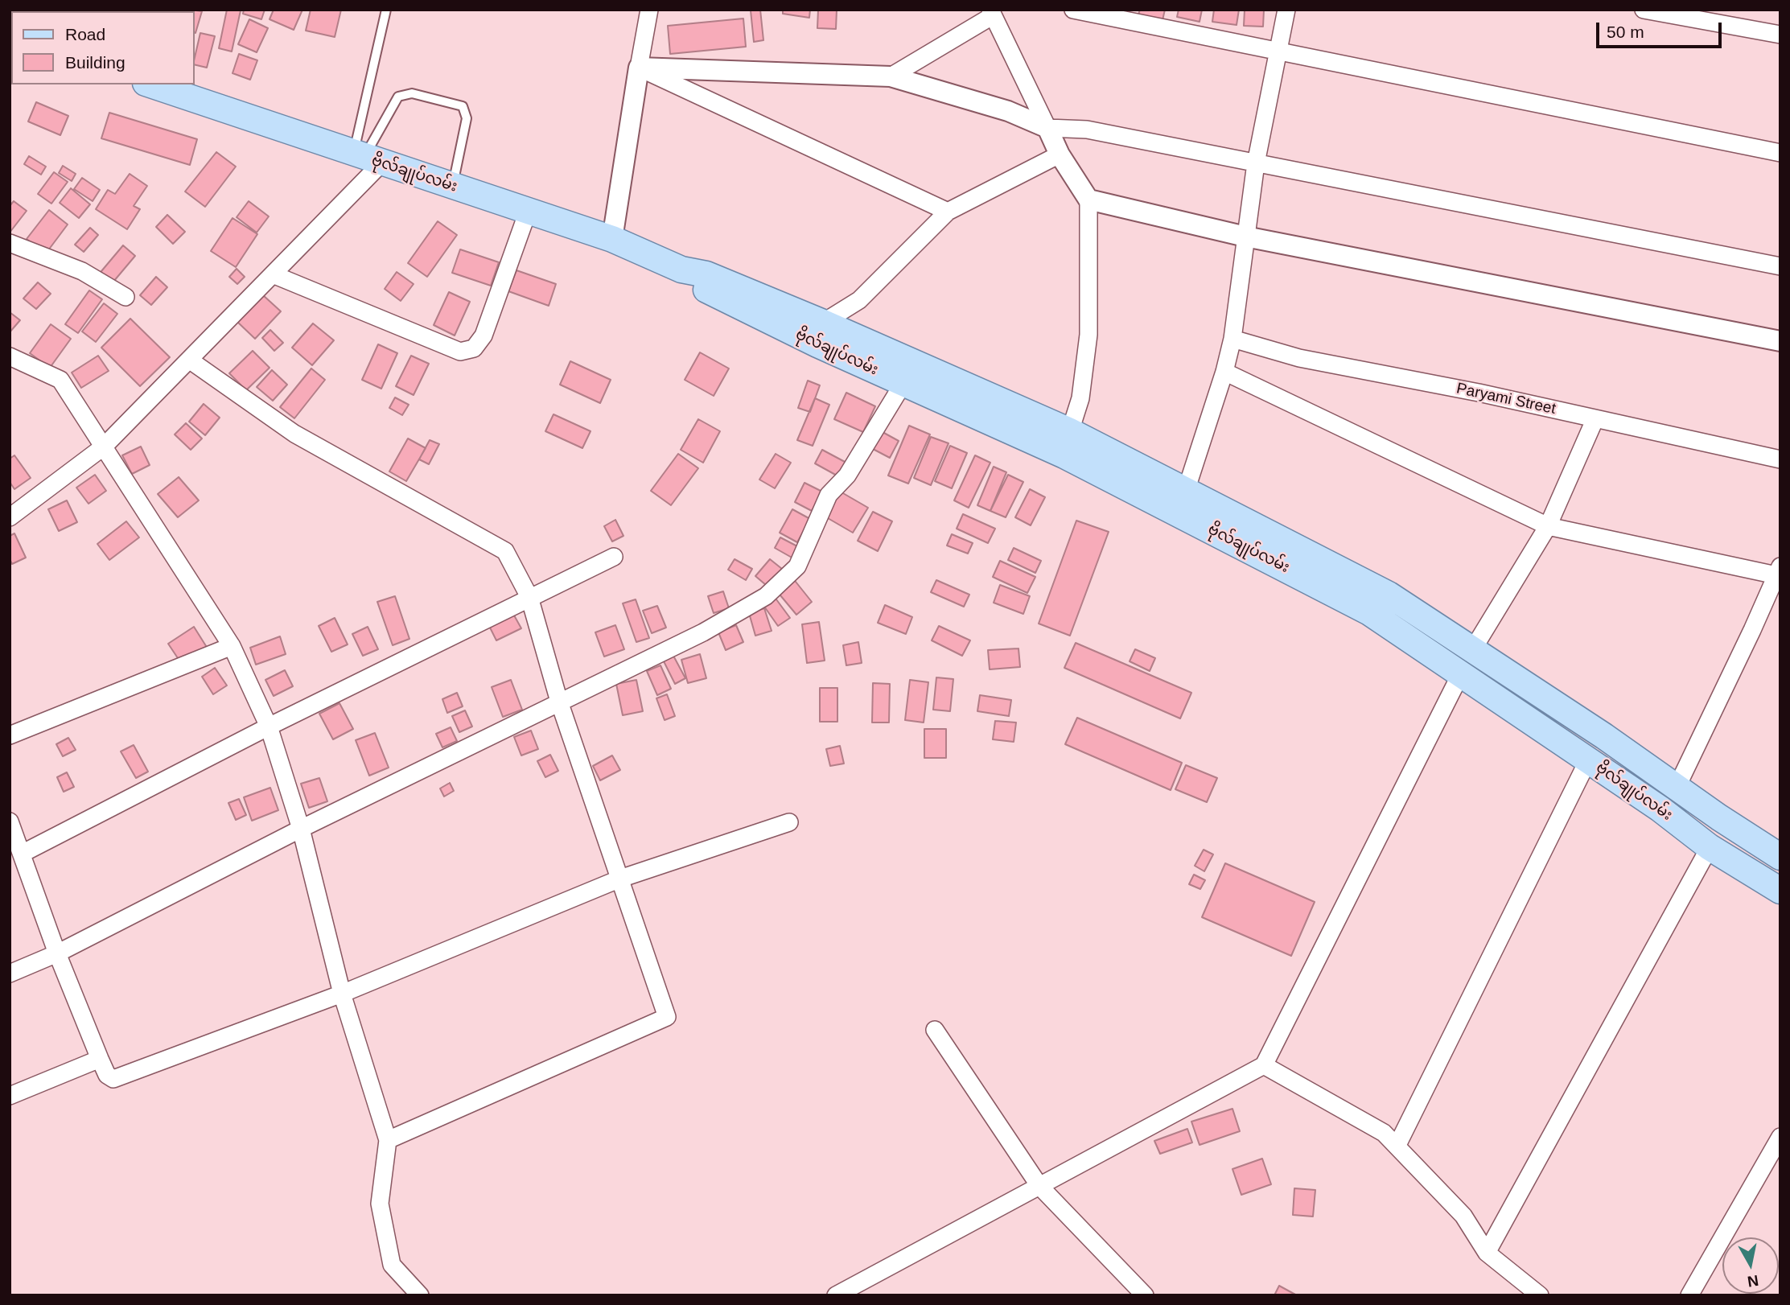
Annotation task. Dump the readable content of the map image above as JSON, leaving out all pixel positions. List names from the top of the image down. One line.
{"streets":{"main road":["ဗိုလ်ချုပ်လမ်း"],"street":["Paryami Street"]},"legend":["Road","Building"],"scale_bar":"50 m","north":"bottom"}
